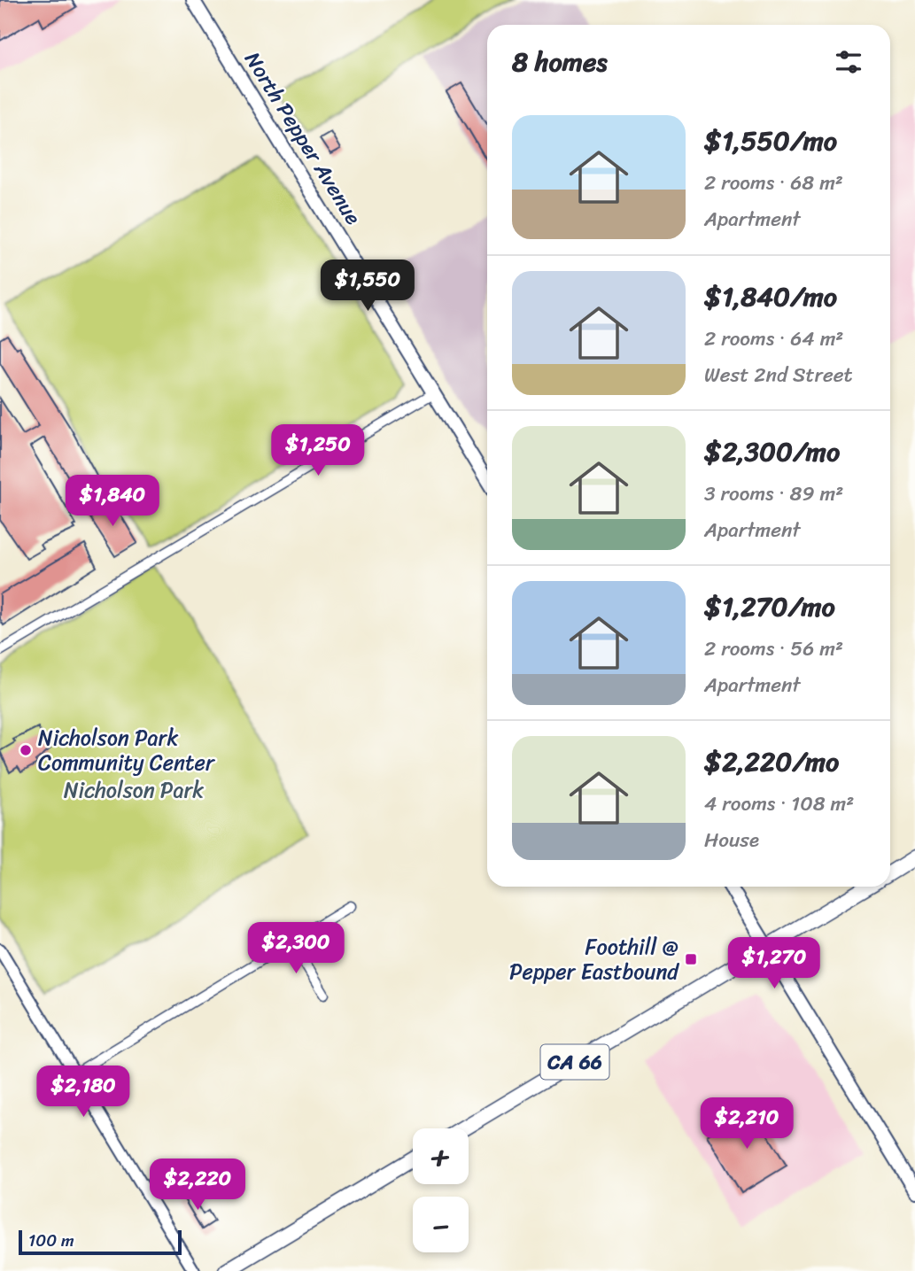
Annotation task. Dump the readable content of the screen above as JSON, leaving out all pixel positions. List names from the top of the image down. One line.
{"streets":{"main road":["North Pepper Avenue","CA 66"]},"parks":["Nicholson Park"],"places":{"other":["Nicholson Park Community Center"],"transit":["Foothill @ Pepper Eastbound"]},"scale_bar":"100 m","page":{"heading":"8 homes","list":[{"name":"$1,550/mo","note":"2 rooms · 68 m² · Apartment"},{"name":"$1,840/mo","note":"2 rooms · 64 m² · West 2nd Street"},{"name":"$2,300/mo","note":"3 rooms · 89 m² · Apartment"},{"name":"$1,270/mo","note":"2 rooms · 56 m² · Apartment"},{"name":"$2,220/mo","note":"4 rooms · 108 m² · House"}],"price":["$1,550","$1,250","$1,840","$2,300","$1,270","$2,180","$2,210","$2,220"],"map_buttons":["+","−"],"scale":"100 m"}}
